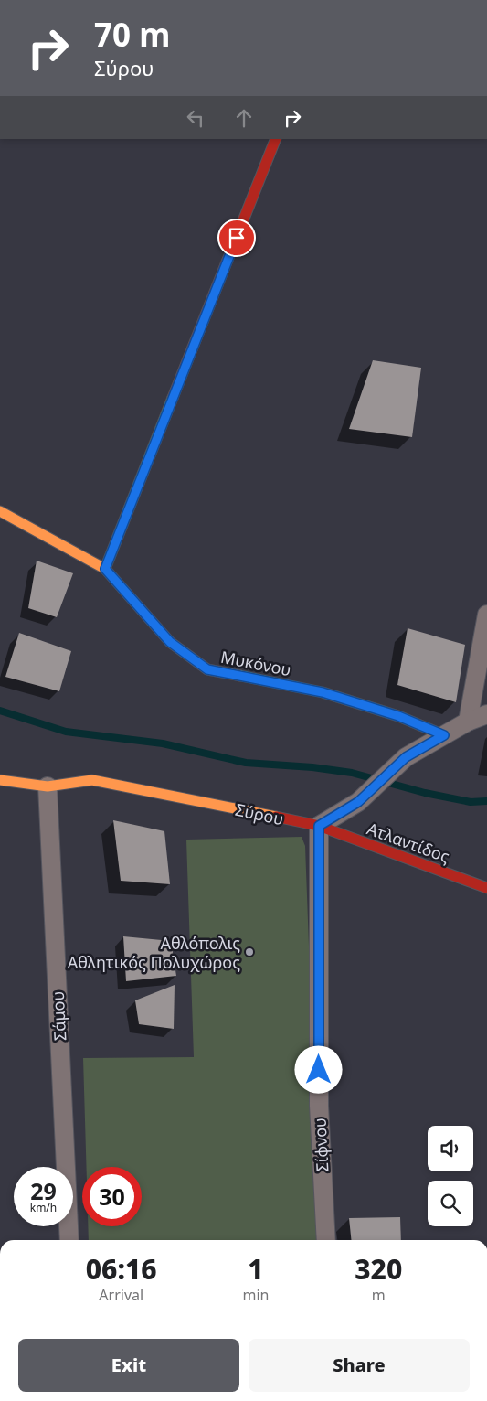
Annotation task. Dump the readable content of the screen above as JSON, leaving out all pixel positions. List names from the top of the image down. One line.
{"streets":{"street":["Μυκόνου","Σύρου","Ατλαντίδος","Σάμου","Σίφνου"]},"crossings":[["Σύρου","Ατλαντίδος"],["Σύρου","Σάμου"],["Σύρου","Σίφνου"],["Ατλαντίδος","Σίφνου"]],"places":["Αθλόπολις Αθλητικός Πολυχώρος"],"page":{"turn":["70 m","Σύρου"],"speed":"29 km/h","limit":"30","eta":["06:16","Arrival","1","min","320","m"],"buttons":["Exit","Share"]}}
